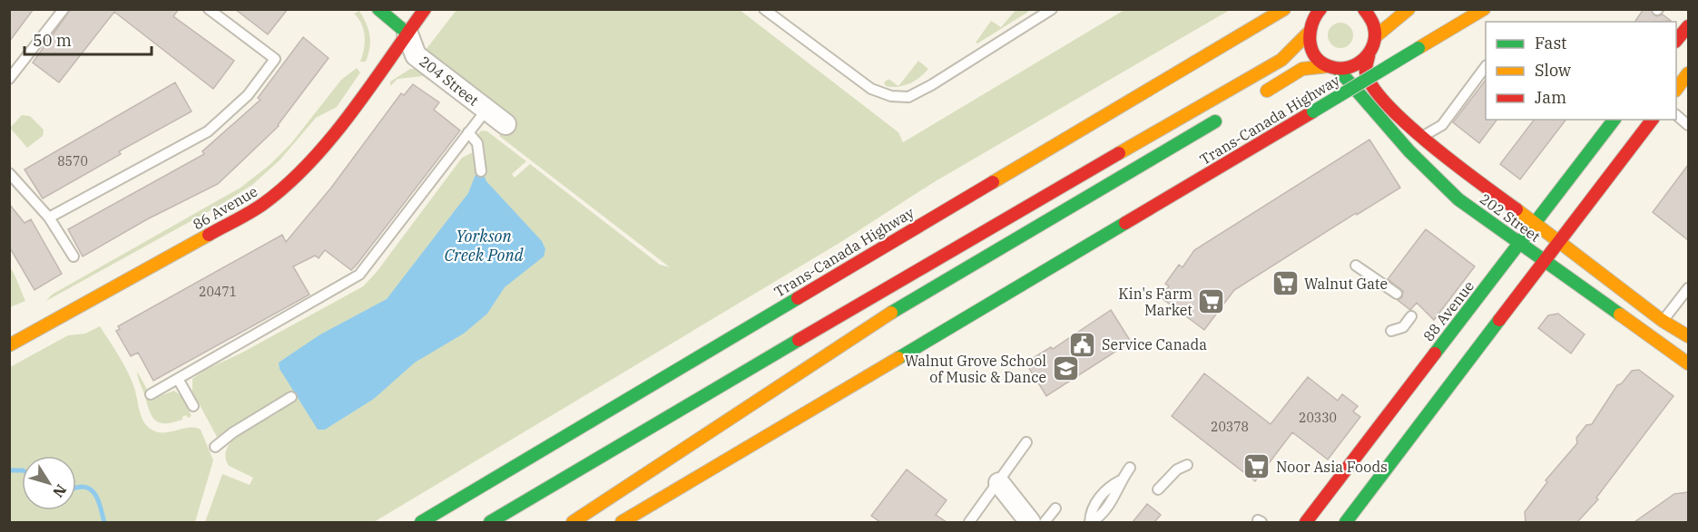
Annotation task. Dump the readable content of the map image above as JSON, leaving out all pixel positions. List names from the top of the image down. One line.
{"streets":{"main road":["204 Street","Trans-Canada Highway","86 Avenue","202 Street","88 Avenue"]},"crossings":[["204 Street","86 Avenue"],["202 Street","88 Avenue"]],"water":["Yorkson Creek Pond"],"places":{"supermarket":["Walnut Gate","Kin's Farm Market","Noor Asia Foods"],"public building":["Service Canada"],"school or university":["Walnut Grove School of Music & Dance"]},"house_numbers":["8570","20471","20330","20378"],"legend":["Fast","Slow","Jam"],"scale_bar":"50 m","north":"bottom right"}
